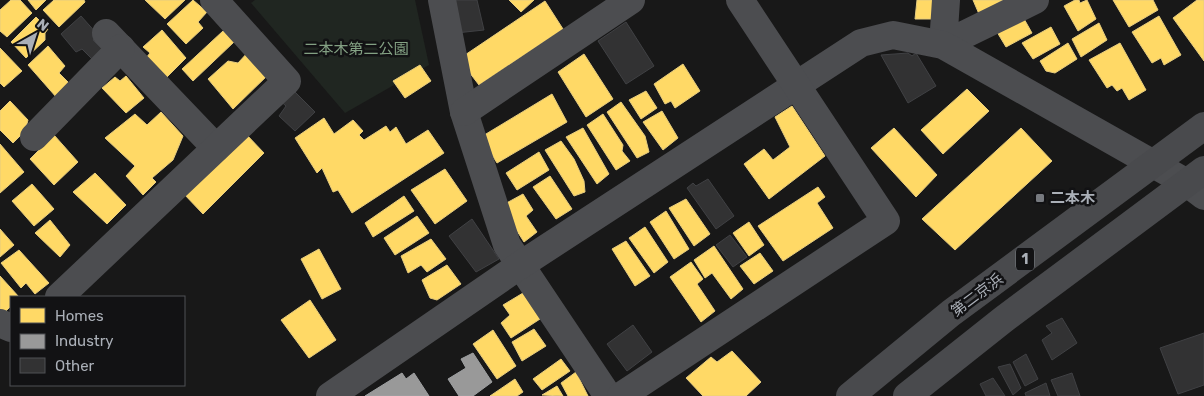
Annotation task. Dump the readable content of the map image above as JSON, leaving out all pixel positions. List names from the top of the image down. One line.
{"streets":{"highway":["1","第二京浜"]},"parks":["二本木第二公園"],"places":{"transit":["二本木"]},"legend":["Homes","Industry","Other"],"north":"top right"}
